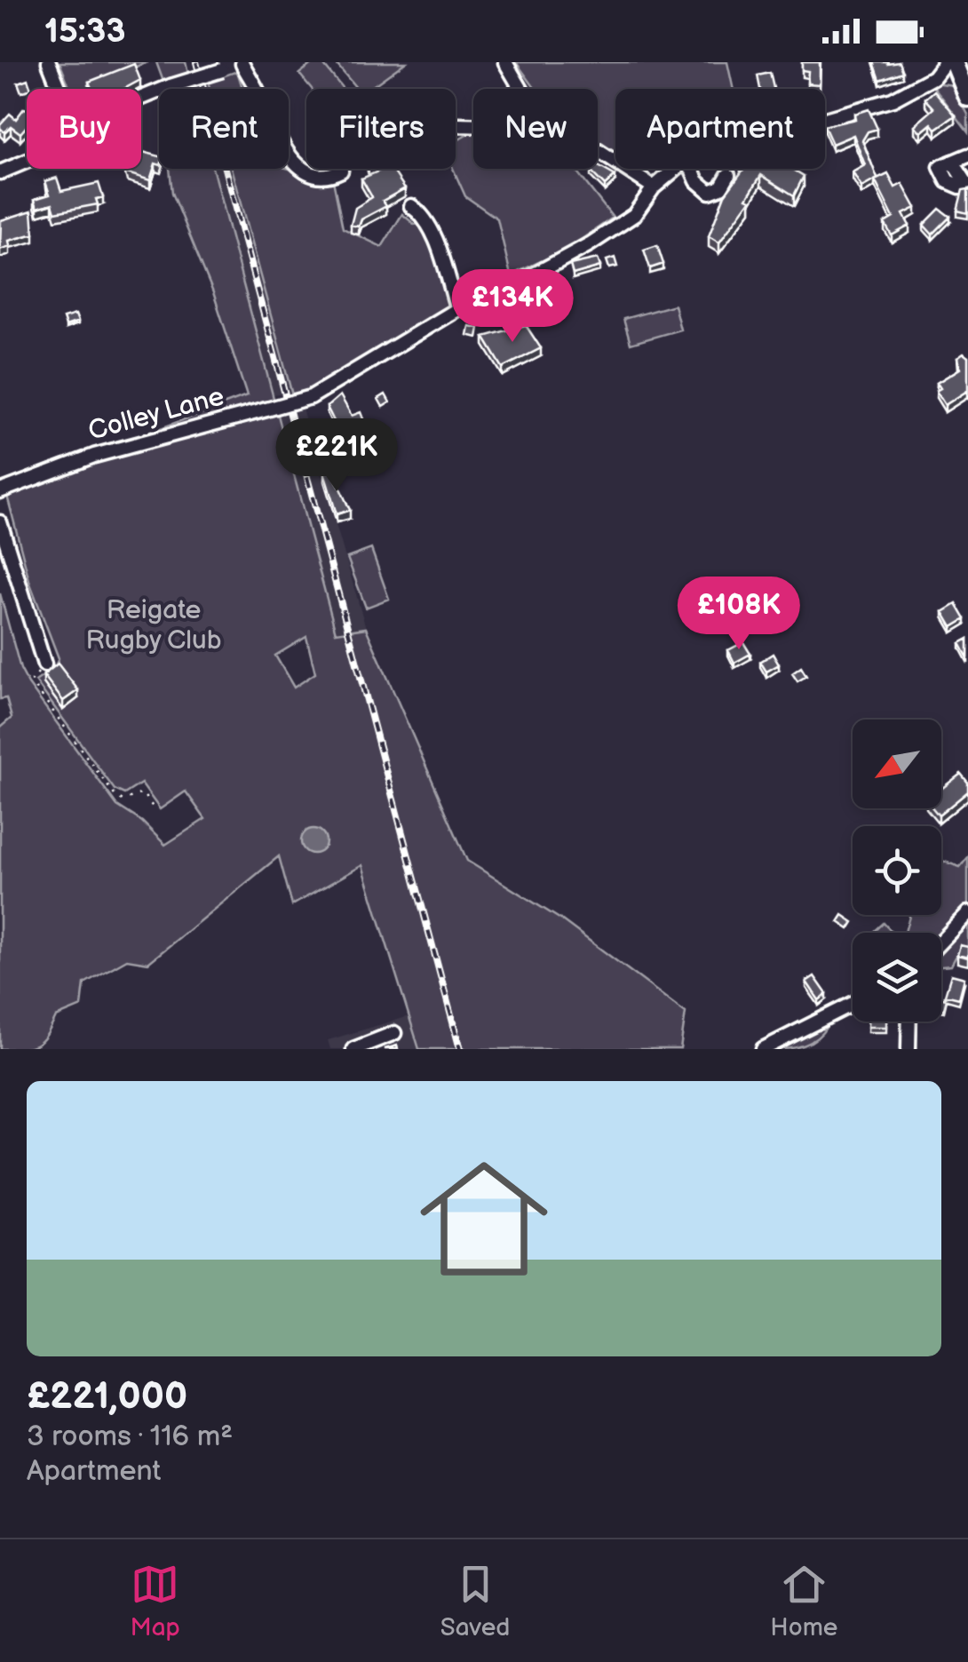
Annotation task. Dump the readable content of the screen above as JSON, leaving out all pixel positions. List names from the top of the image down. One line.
{"streets":{"street":["Colley Lane"]},"parks":["Reigate Rugby Club"],"north":"bottom left","page":{"status":"15:33","chip":["Buy","Rent","Filters","New","Apartment"],"price":["£134K","£221K","£108K"],"list":[{"name":"£221,000","note":"3 rooms · 116 m² · Apartment"}],"tabs":["Map","Saved","Home"]}}
